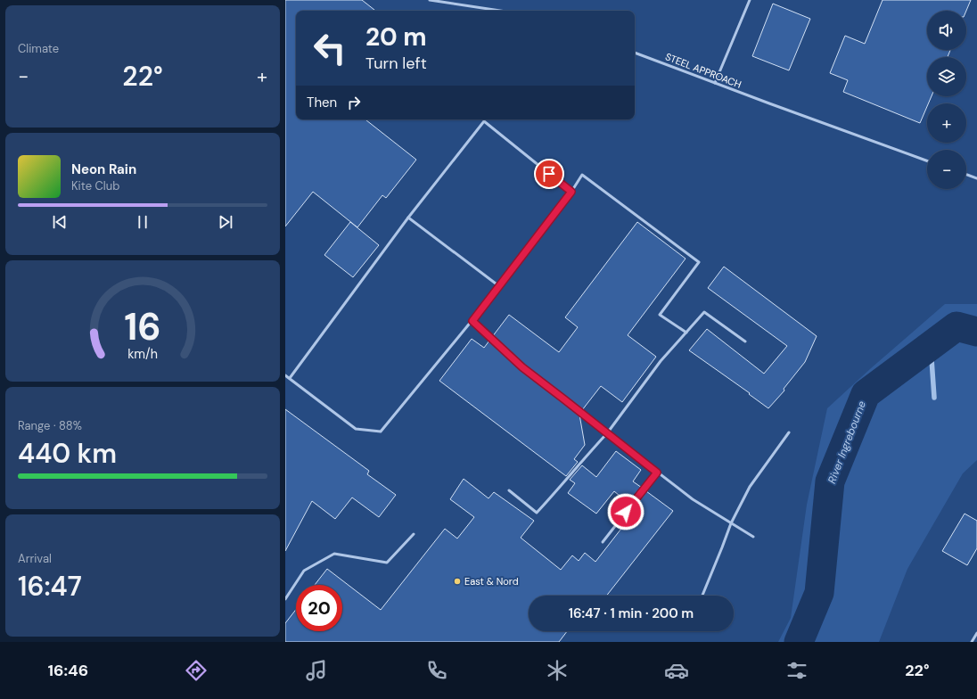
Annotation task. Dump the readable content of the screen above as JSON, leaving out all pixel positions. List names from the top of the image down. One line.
{"streets":{"lane":["STEEL APPROACH"]},"water":["River Ingrebourne"],"places":["East & Nord"],"page":{"tile":["Climate",["Range · 88%","440 km"],["Arrival","16:47"]],"map_buttons":["+","−"],"turn":["20 m","Turn left"],"heat":["−","22°","+"],"then":"Then","song":["Neon Rain","Kite Club"],"limit":"20","trip":"16:47 · 1 min · 200 m","tabs":["16:46","22°"],"gauge":["16","km/h"]}}
